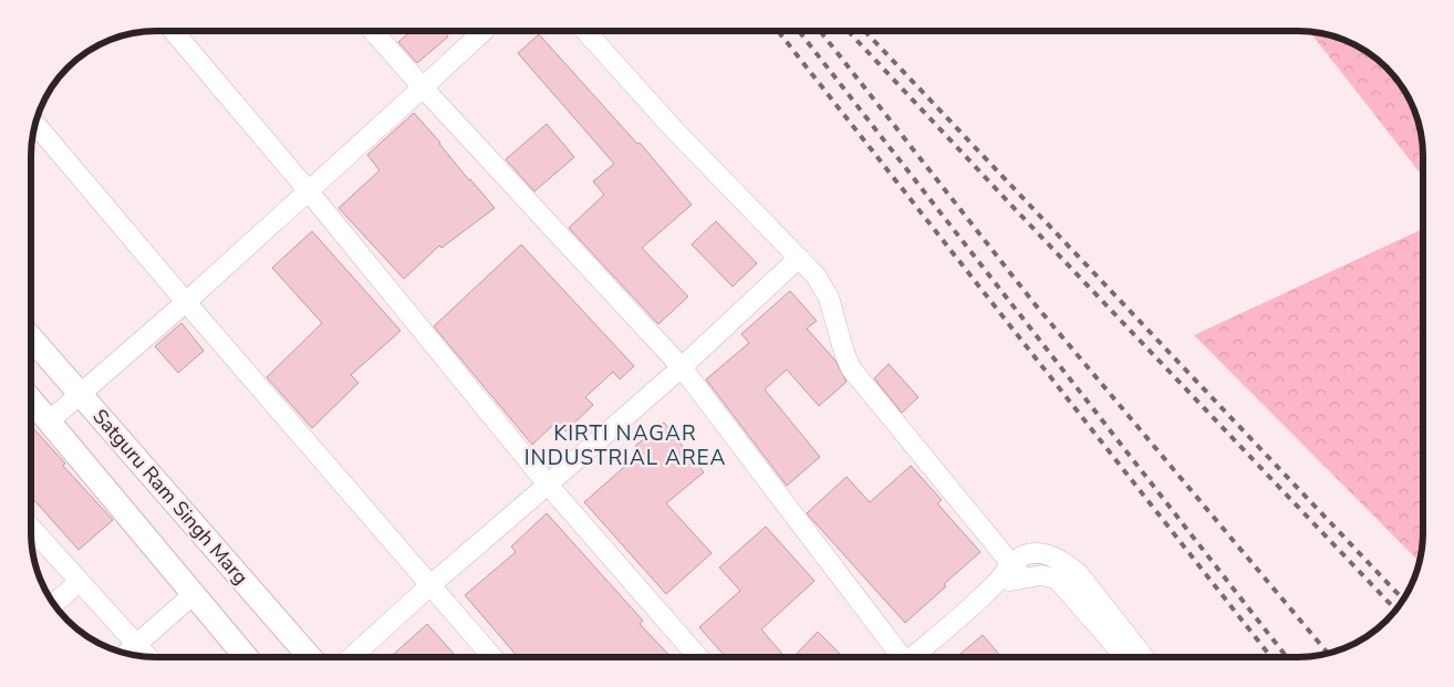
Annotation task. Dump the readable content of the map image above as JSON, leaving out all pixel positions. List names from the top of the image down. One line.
{"streets":{"main road":["Satguru Ram Singh Marg"]},"districts":["KIRTI NAGAR INDUSTRIAL AREA"]}
